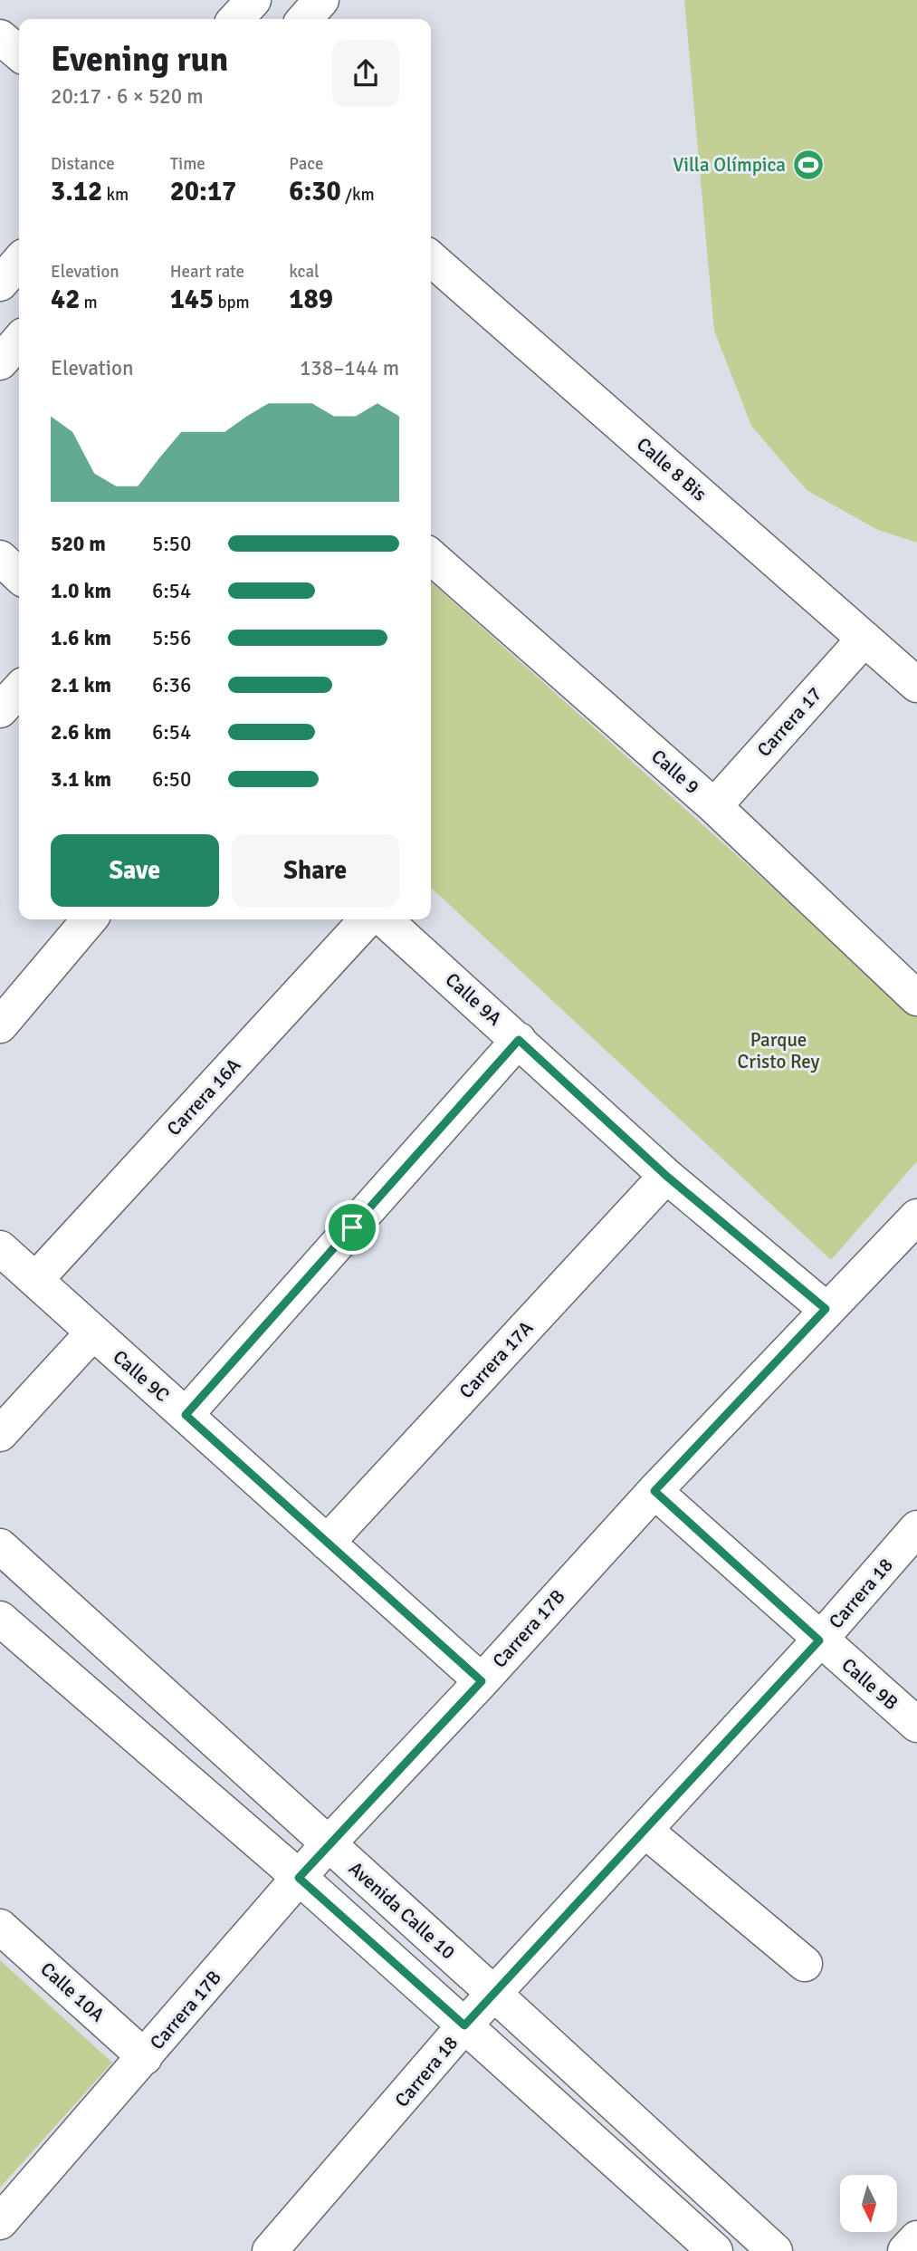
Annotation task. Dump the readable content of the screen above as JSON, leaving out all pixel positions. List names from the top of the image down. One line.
{"streets":{"main road":["Calle 8 Bis","Carrera 17","Calle 9","Calle 9A","Carrera 16A","Carrera 17A","Calle 9C","Carrera 18","Carrera 17B","Calle 9B","Avenida Calle 10","Calle 10A"]},"crossings":[["Calle 8 Bis","Carrera 17"],["Carrera 17","Calle 9"],["Calle 9A","Carrera 17A"],["Calle 9A","Carrera 17B"],["Carrera 16A","Calle 9C"],["Carrera 17A","Calle 9C"],["Calle 9C","Carrera 17B"],["Carrera 18","Calle 9B"],["Carrera 18","Avenida Calle 10"],["Carrera 17B","Calle 9B"],["Carrera 17B","Avenida Calle 10"],["Carrera 17B","Calle 10A"]],"parks":["Parque Cristo Rey"],"places":{"sports":["Villa Olímpica"]},"north":"bottom","page":{"heading":["Evening run","20:17 · 6 × 520 m"],"stats":[["Distance","3.12 km"],["Time","20:17"],["Pace","6:30 /km"],["Elevation","42 m"],["Heart rate","145 bpm"],["kcal","189"]],"chart":["Elevation","138–144 m"],"list":[{"name":"520 m","note":"5:50"},{"name":"1.0 km","note":"6:54"},{"name":"1.6 km","note":"5:56"},{"name":"2.1 km","note":"6:36"},{"name":"2.6 km","note":"6:54"},{"name":"3.1 km","note":"6:50"}],"buttons":["Save","Share"]}}
